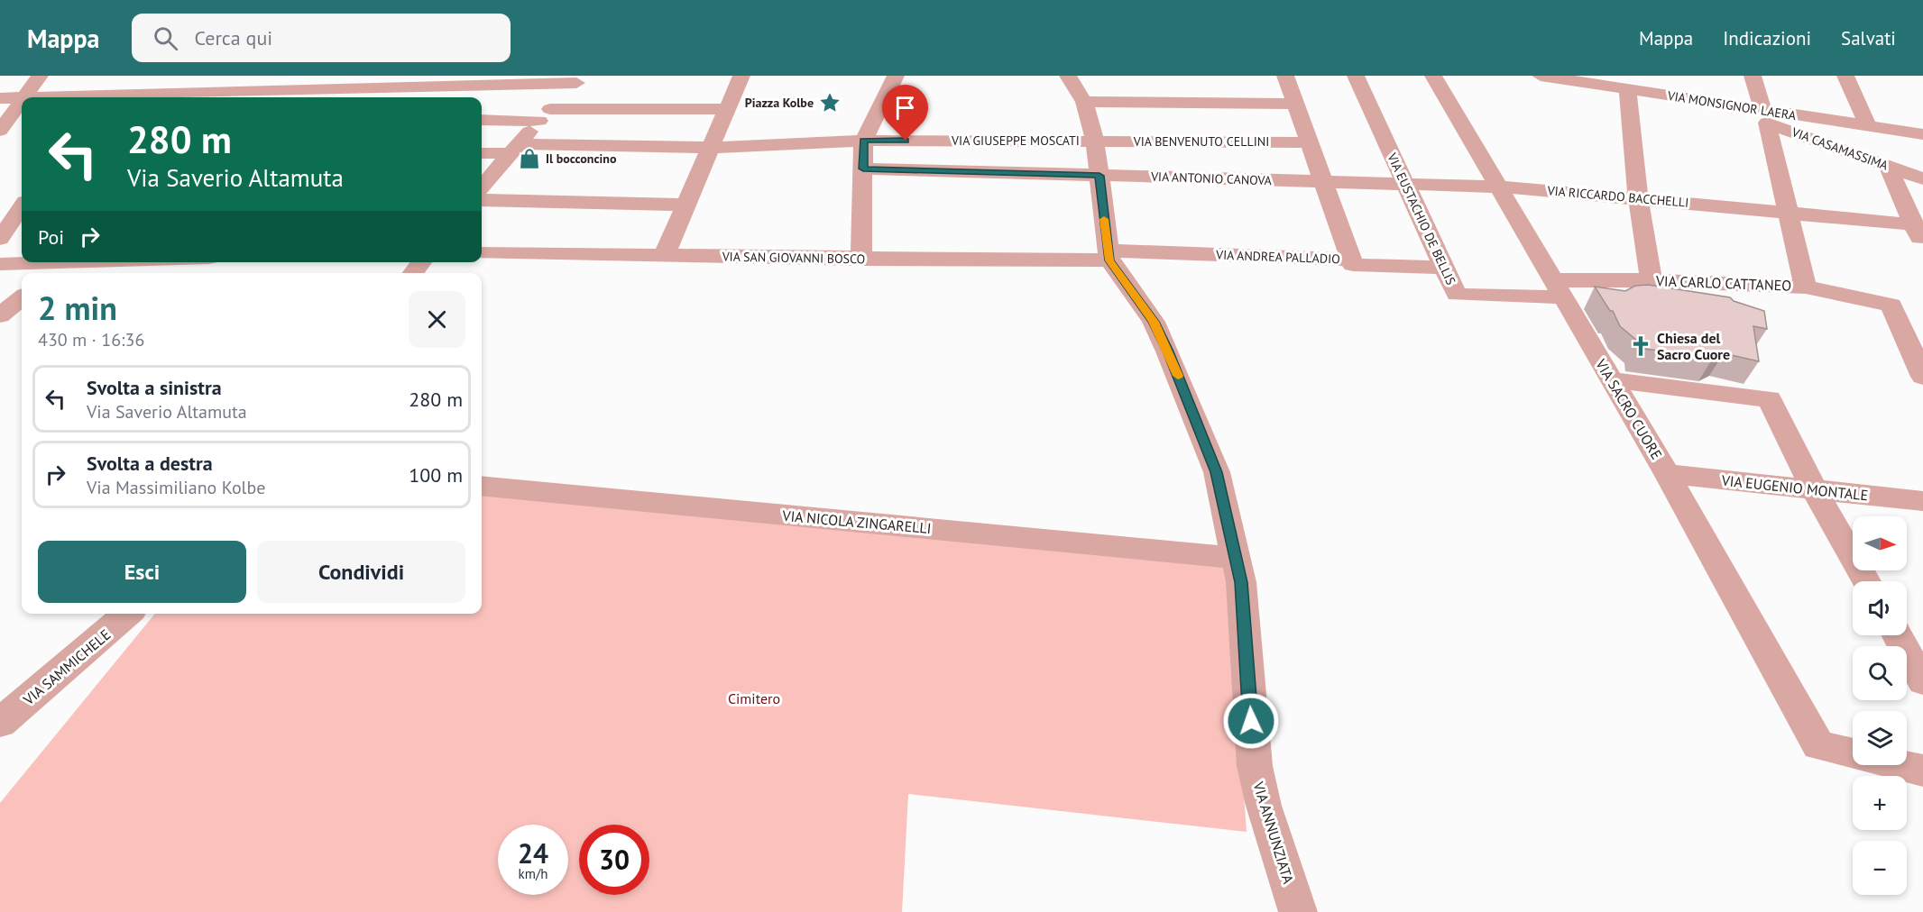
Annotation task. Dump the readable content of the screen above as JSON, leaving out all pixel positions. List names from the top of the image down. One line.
{"streets":{"street":["VIA MONSIGNOR LAERA","VIA GIUSEPPE MOSCATI","VIA BENVENUTO CELLINI","VIA CASAMASSIMA","VIA ANTONIO CANOVA","VIA RICCARDO BACCHELLI","VIA EUSTACHIO DE BELLIS","VIA ANDREA PALLADIO","VIA SAN GIOVANNI BOSCO","VIA CARLO CATTANEO","VIA SACRO CUORE","VIA EUGENIO MONTALE","VIA NICOLA ZINGARELLI","VIA SAMMICHELE","VIA ANNUNZIATA"]},"crossings":[["VIA MONSIGNOR LAERA","VIA CASAMASSIMA"],["VIA GIUSEPPE MOSCATI","VIA BENVENUTO CELLINI"],["VIA GIUSEPPE MOSCATI","VIA ANNUNZIATA"],["VIA BENVENUTO CELLINI","VIA ANNUNZIATA"],["VIA ANTONIO CANOVA","VIA RICCARDO BACCHELLI"],["VIA ANTONIO CANOVA","VIA ANNUNZIATA"],["VIA RICCARDO BACCHELLI","VIA EUSTACHIO DE BELLIS"],["VIA RICCARDO BACCHELLI","VIA SACRO CUORE"],["VIA EUSTACHIO DE BELLIS","VIA ANDREA PALLADIO"],["VIA EUSTACHIO DE BELLIS","VIA CARLO CATTANEO"],["VIA EUSTACHIO DE BELLIS","VIA SACRO CUORE"],["VIA ANDREA PALLADIO","VIA SAN GIOVANNI BOSCO"],["VIA ANDREA PALLADIO","VIA ANNUNZIATA"],["VIA SAN GIOVANNI BOSCO","VIA ANNUNZIATA"],["VIA CARLO CATTANEO","VIA SACRO CUORE"],["VIA SACRO CUORE","VIA EUGENIO MONTALE"],["VIA NICOLA ZINGARELLI","VIA ANNUNZIATA"]],"parks":["Cimitero"],"places":{"place":["Piazza Kolbe"],"shop":["Il bocconcino"],"church":["Chiesa del Sacro Cuore"]},"north":"right","page":{"header":"Mappa","search":"Cerca qui","nav":["Mappa","Indicazioni","Salvati"],"turn":["280 m","Via Saverio Altamuta"],"then":"Poi","heading":["2 min","430 m · 16:36"],"list":[{"name":"Svolta a sinistra","note":"Via Saverio Altamuta","value":"280 m"},{"name":"Svolta a destra","note":"Via Massimiliano Kolbe","value":"100 m"}],"map_buttons":["+","−"],"buttons":["Esci","Condividi"],"speed":"24 km/h","limit":"30"}}
